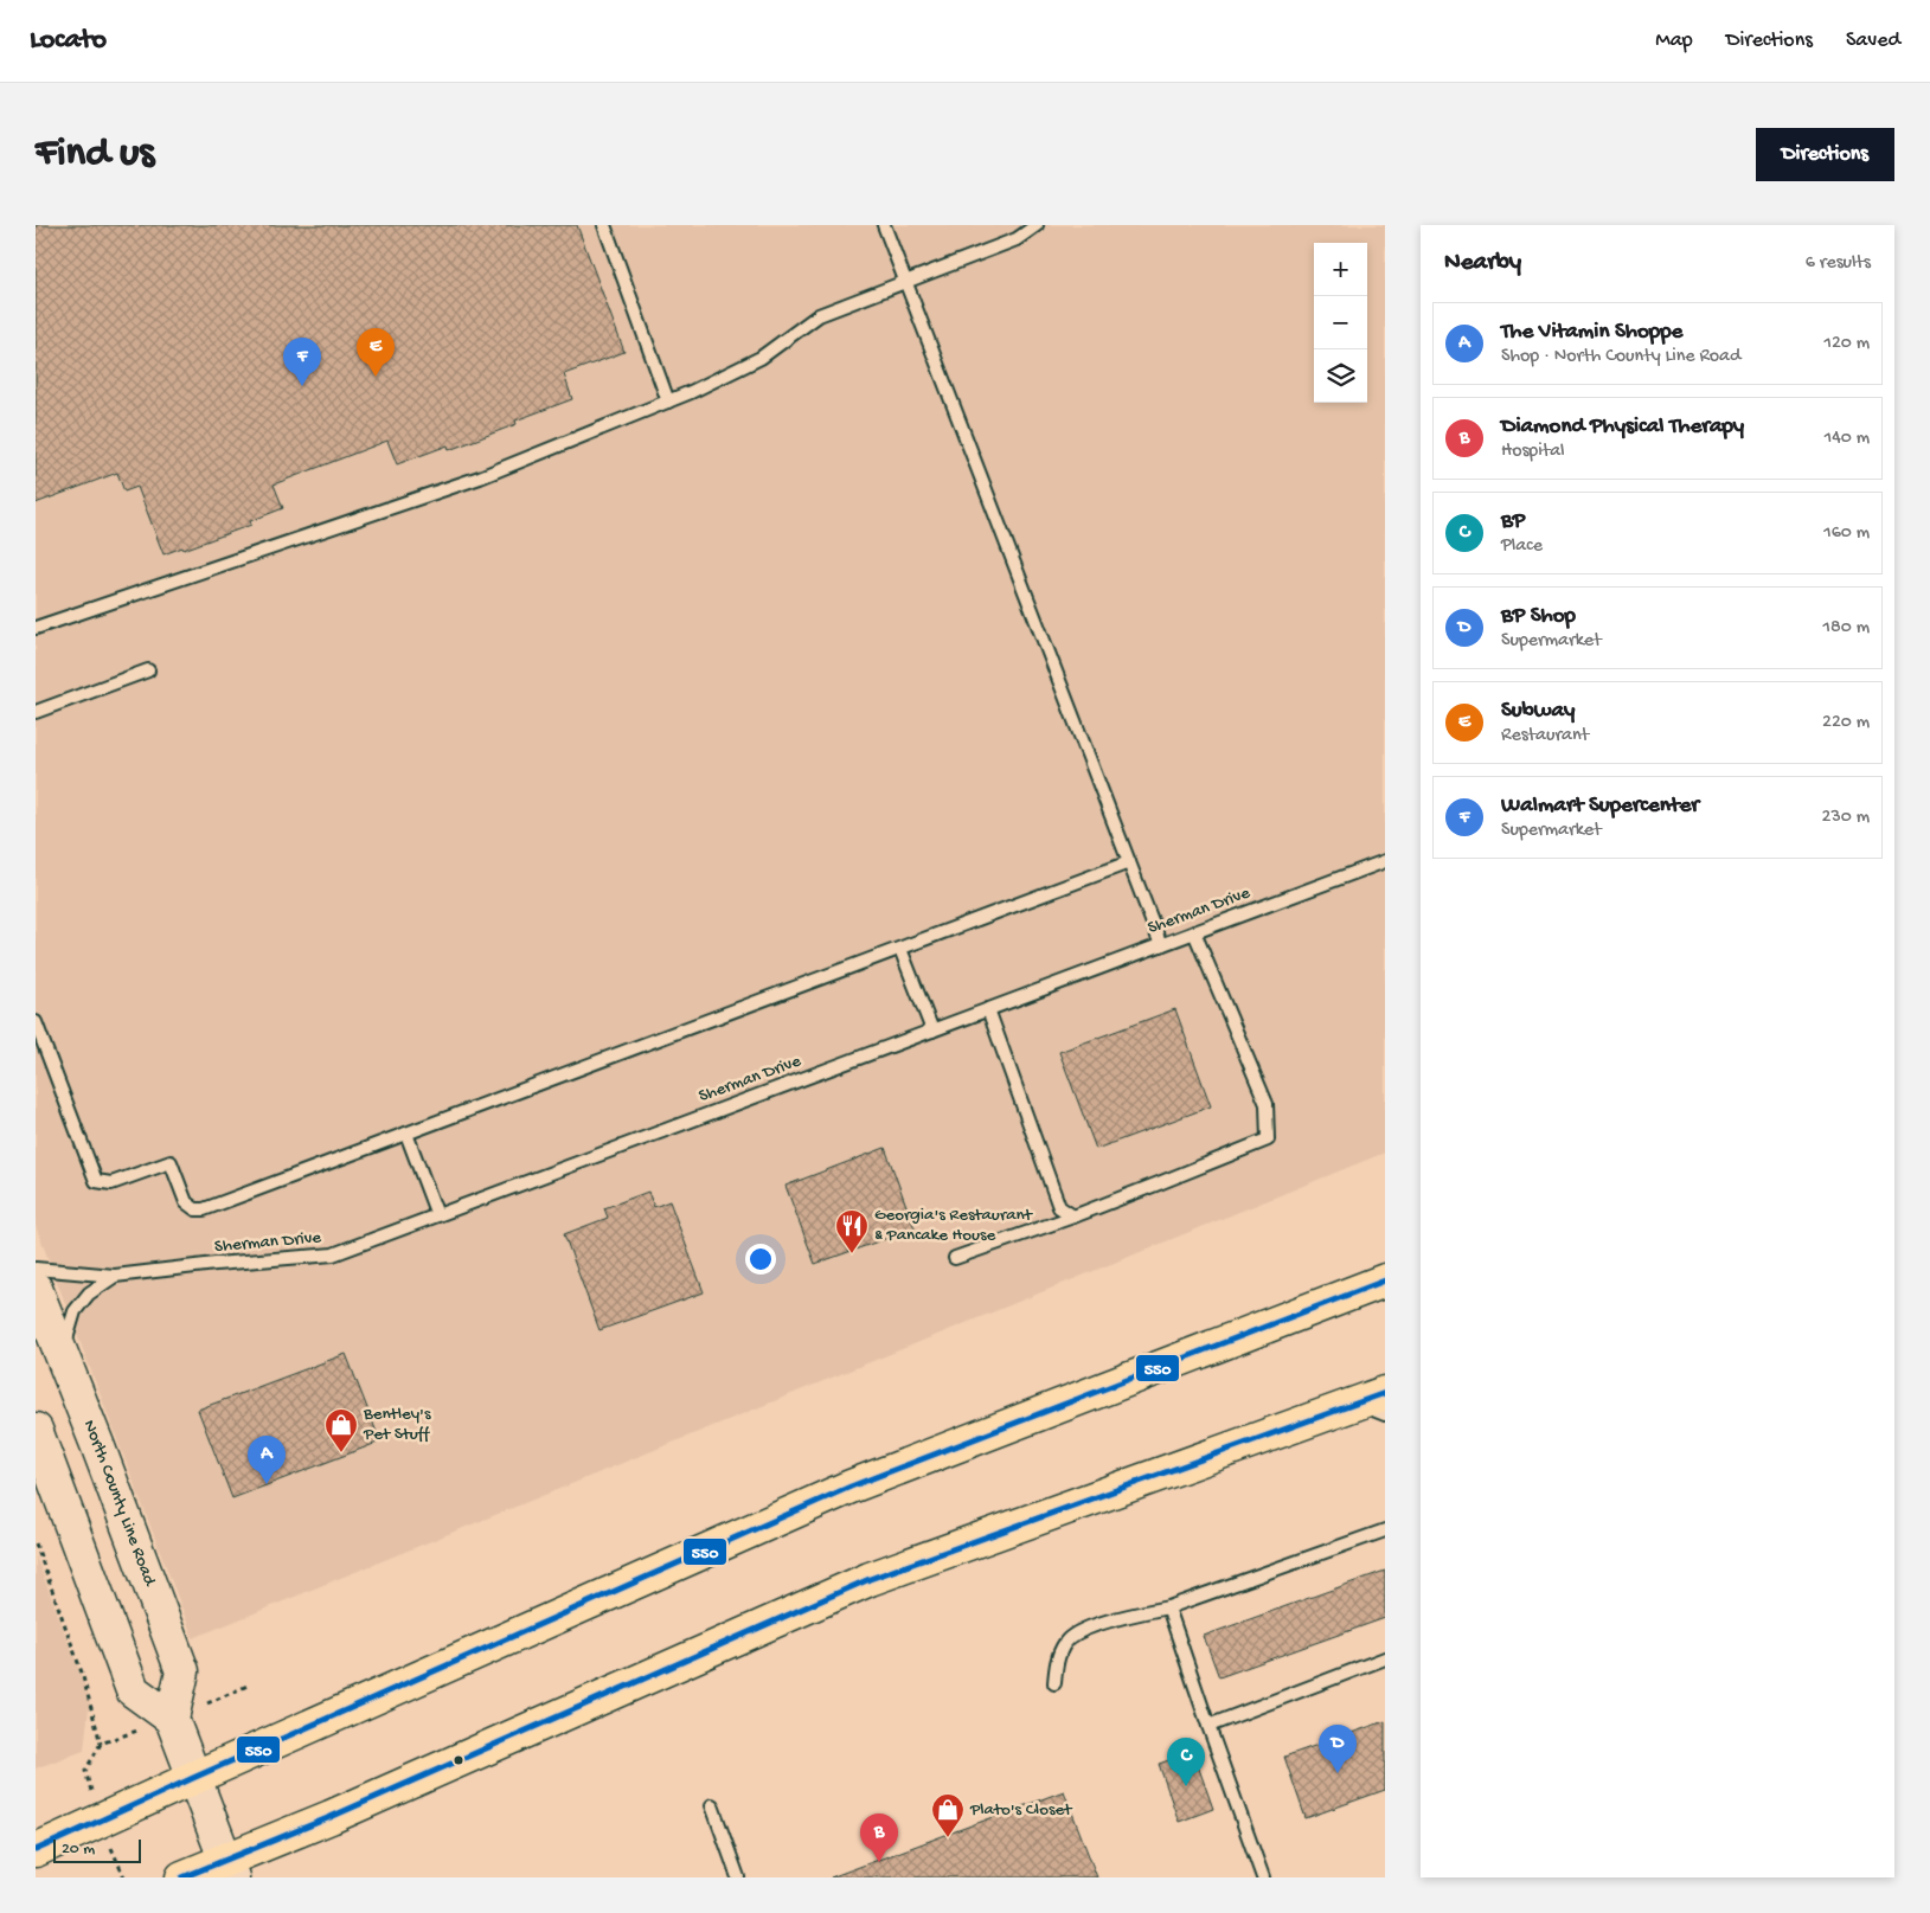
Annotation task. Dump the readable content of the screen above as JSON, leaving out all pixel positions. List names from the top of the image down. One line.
{"streets":{"street":["North County Line Road"],"lane":["Sherman Drive"]},"crossings":[["Sherman Drive","North County Line Road"]],"places":{"restaurant":["Georgia's Restaurant & Pancake House"],"shop":["Bentley's Pet Stuff","Plato's Closet"]},"lines":["transit line 550"],"scale_bar":"20 m","page":{"header":"Locato","nav":["Map","Directions","Saved"],"buttons":"Directions","title":"Find us","heading":["Nearby","6 results"],"map_buttons":["+","−"],"list":[{"mark":"A","name":"The Vitamin Shoppe","note":"Shop · North County Line Road","value":"120 m"},{"mark":"B","name":"Diamond Physical Therapy","note":"Hospital","value":"140 m"},{"mark":"C","name":"BP","note":"Place","value":"160 m"},{"mark":"D","name":"BP Shop","note":"Supermarket","value":"180 m"},{"mark":"E","name":"Subway","note":"Restaurant","value":"220 m"},{"mark":"F","name":"Walmart Supercenter","note":"Supermarket","value":"230 m"}],"pins":["E","F","A","D","C","B"],"scale":"20 m"}}
